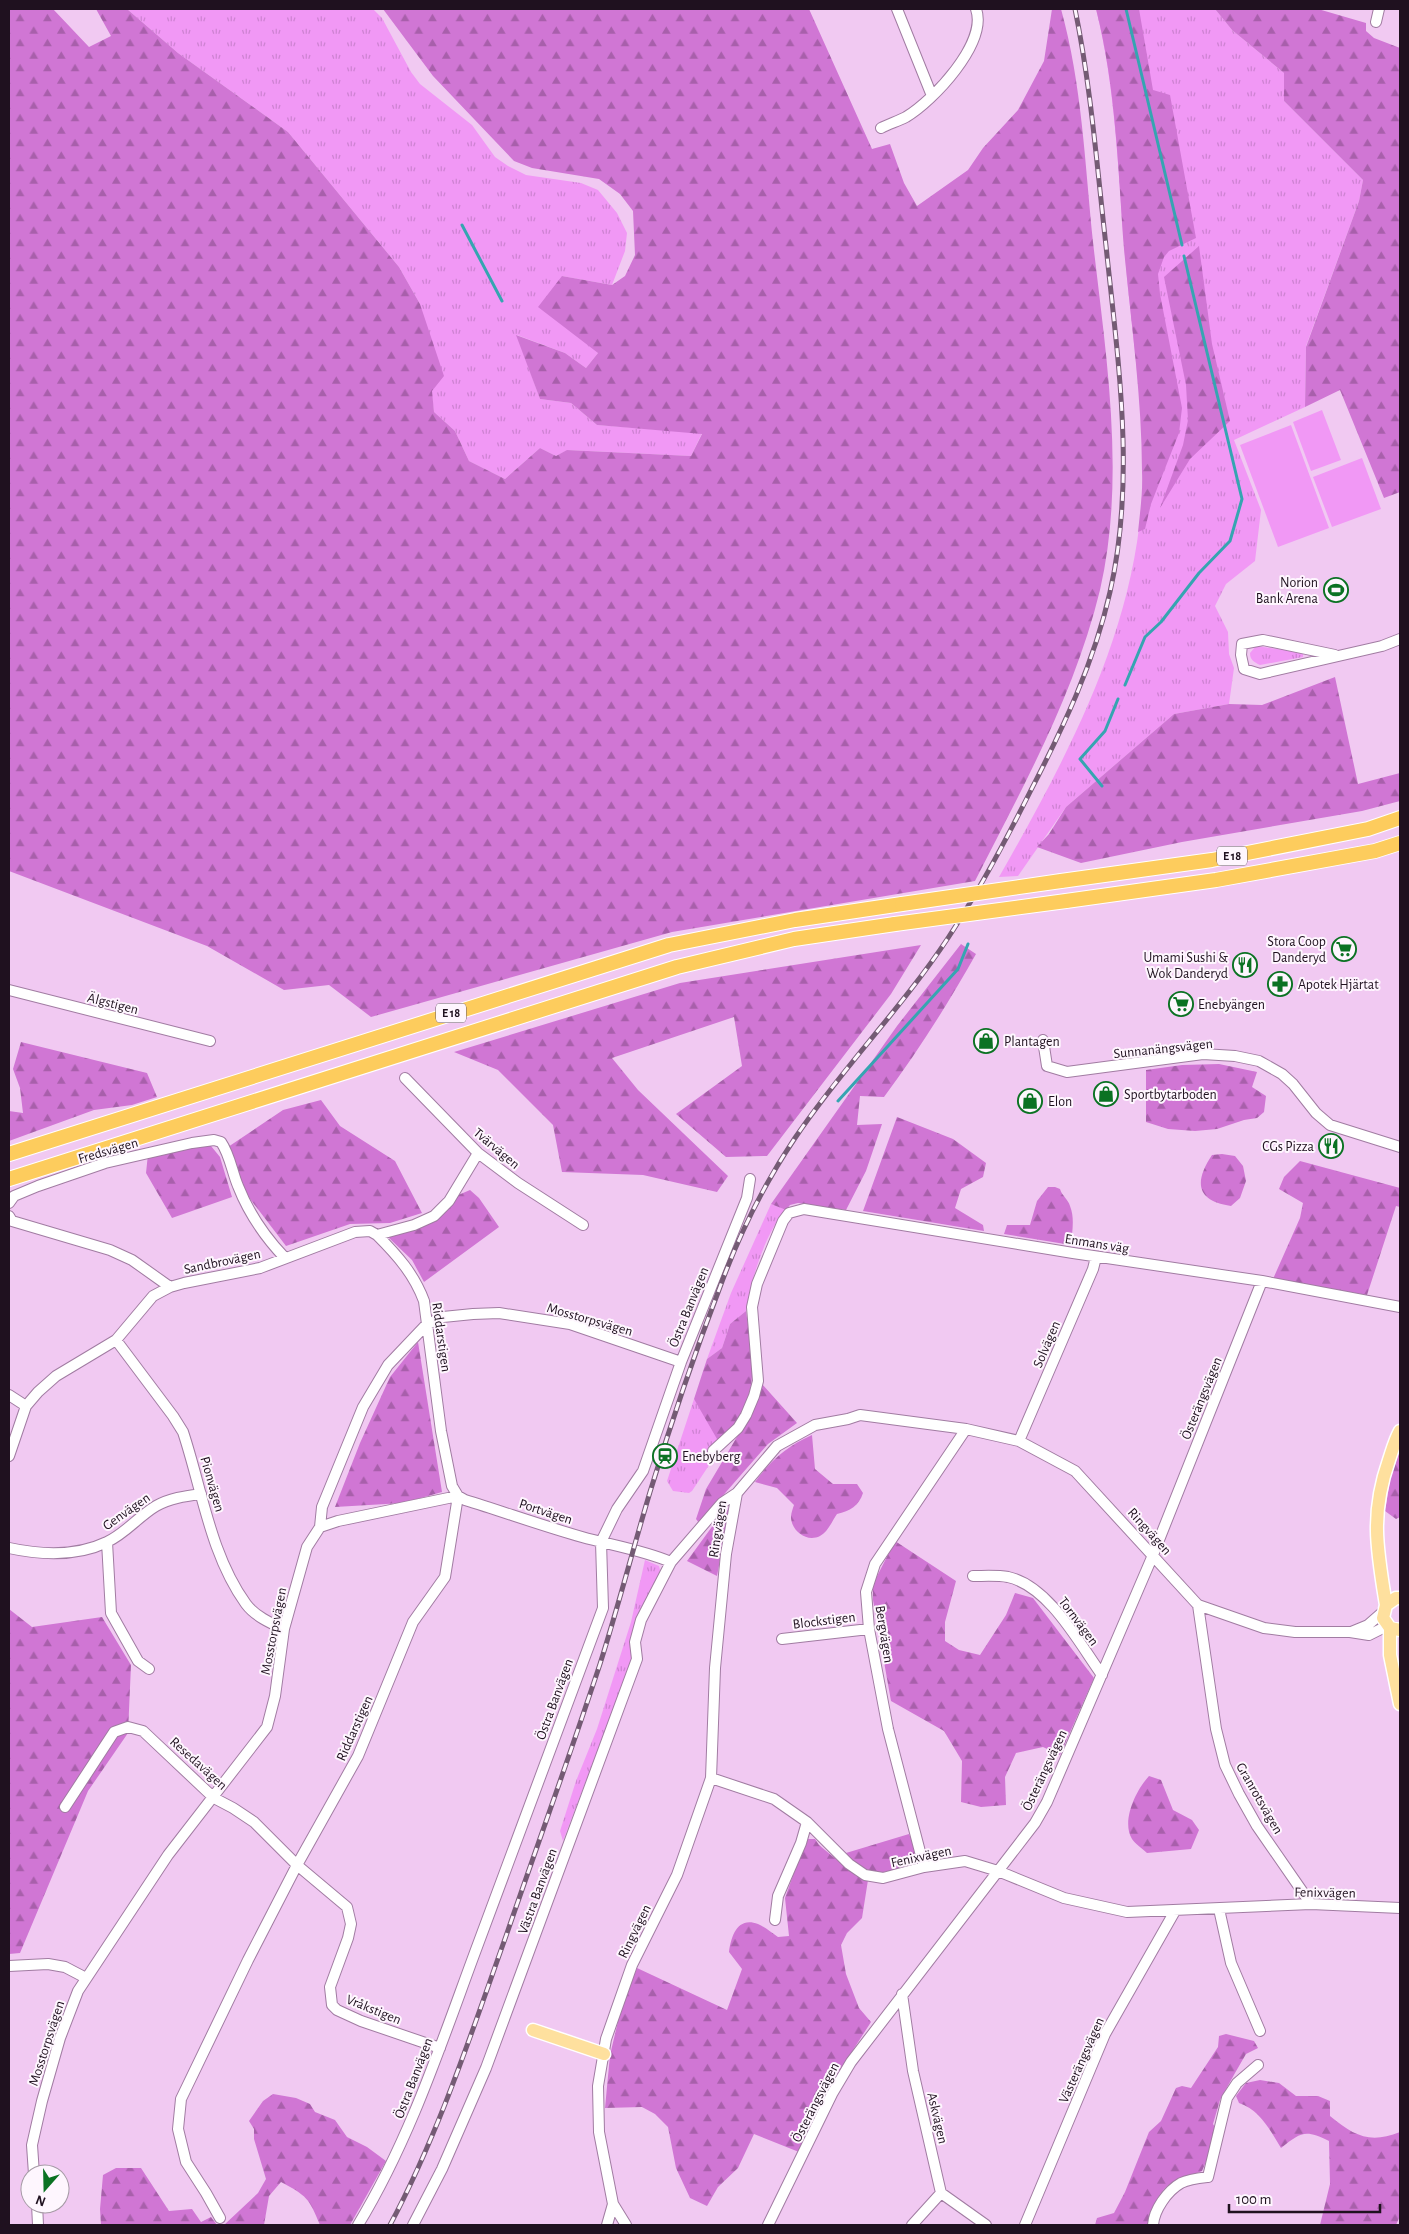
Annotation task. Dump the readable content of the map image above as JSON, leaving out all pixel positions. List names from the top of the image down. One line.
{"streets":{"highway":["E 18"],"street":["Älgstigen","Sunnanängsvägen","Tvärvägen","Fredsvägen","Enmans väg","Sandbrovägen","Östra Banvägen","Mosstorpsvägen","Riddarstigen","Solvägen","Österängsvägen","Pionvägen","Genvägen","Portvägen","Ringvägen","Blockstigen","Tornvägen","Bergvägen","Resedavägen","Granrotsvägen","Fenixvägen","Västra Banvägen","Vråkstigen","Västerängsvägen","Askvägen"]},"crossings":[["Tvärvägen","Sandbrovägen"],["Fredsvägen","Sandbrovägen"],["Enmans väg","Solvägen"],["Enmans väg","Österängsvägen"],["Sandbrovägen","Riddarstigen"],["Sandbrovägen","Pionvägen"],["Östra Banvägen","Mosstorpsvägen"],["Östra Banvägen","Portvägen"],["Östra Banvägen","Vråkstigen"],["Mosstorpsvägen","Riddarstigen"],["Mosstorpsvägen","Pionvägen"],["Mosstorpsvägen","Resedavägen"],["Riddarstigen","Portvägen"],["Riddarstigen","Resedavägen"],["Solvägen","Ringvägen"],["Österängsvägen","Ringvägen"],["Österängsvägen","Tornvägen"],["Österängsvägen","Fenixvägen"],["Österängsvägen","Askvägen"],["Pionvägen","Genvägen"],["Portvägen","Västra Banvägen"],["Ringvägen","Bergvägen"],["Ringvägen","Granrotsvägen"],["Ringvägen","Fenixvägen"],["Blockstigen","Bergvägen"],["Bergvägen","Fenixvägen"],["Resedavägen","Vråkstigen"],["Granrotsvägen","Fenixvägen"],["Fenixvägen","Västerängsvägen"]],"places":{"sports":["Norion Bank Arena"],"supermarket":["Stora Coop Danderyd","Enebyängen"],"restaurant":["Umami Sushi & Wok Danderyd","CGs Pizza"],"pharmacy":["Apotek Hjärtat"],"shop":["Plantagen","Sportbytarboden","Elon"],"station":["Enebyberg"]},"scale_bar":"100 m","north":"bottom"}
